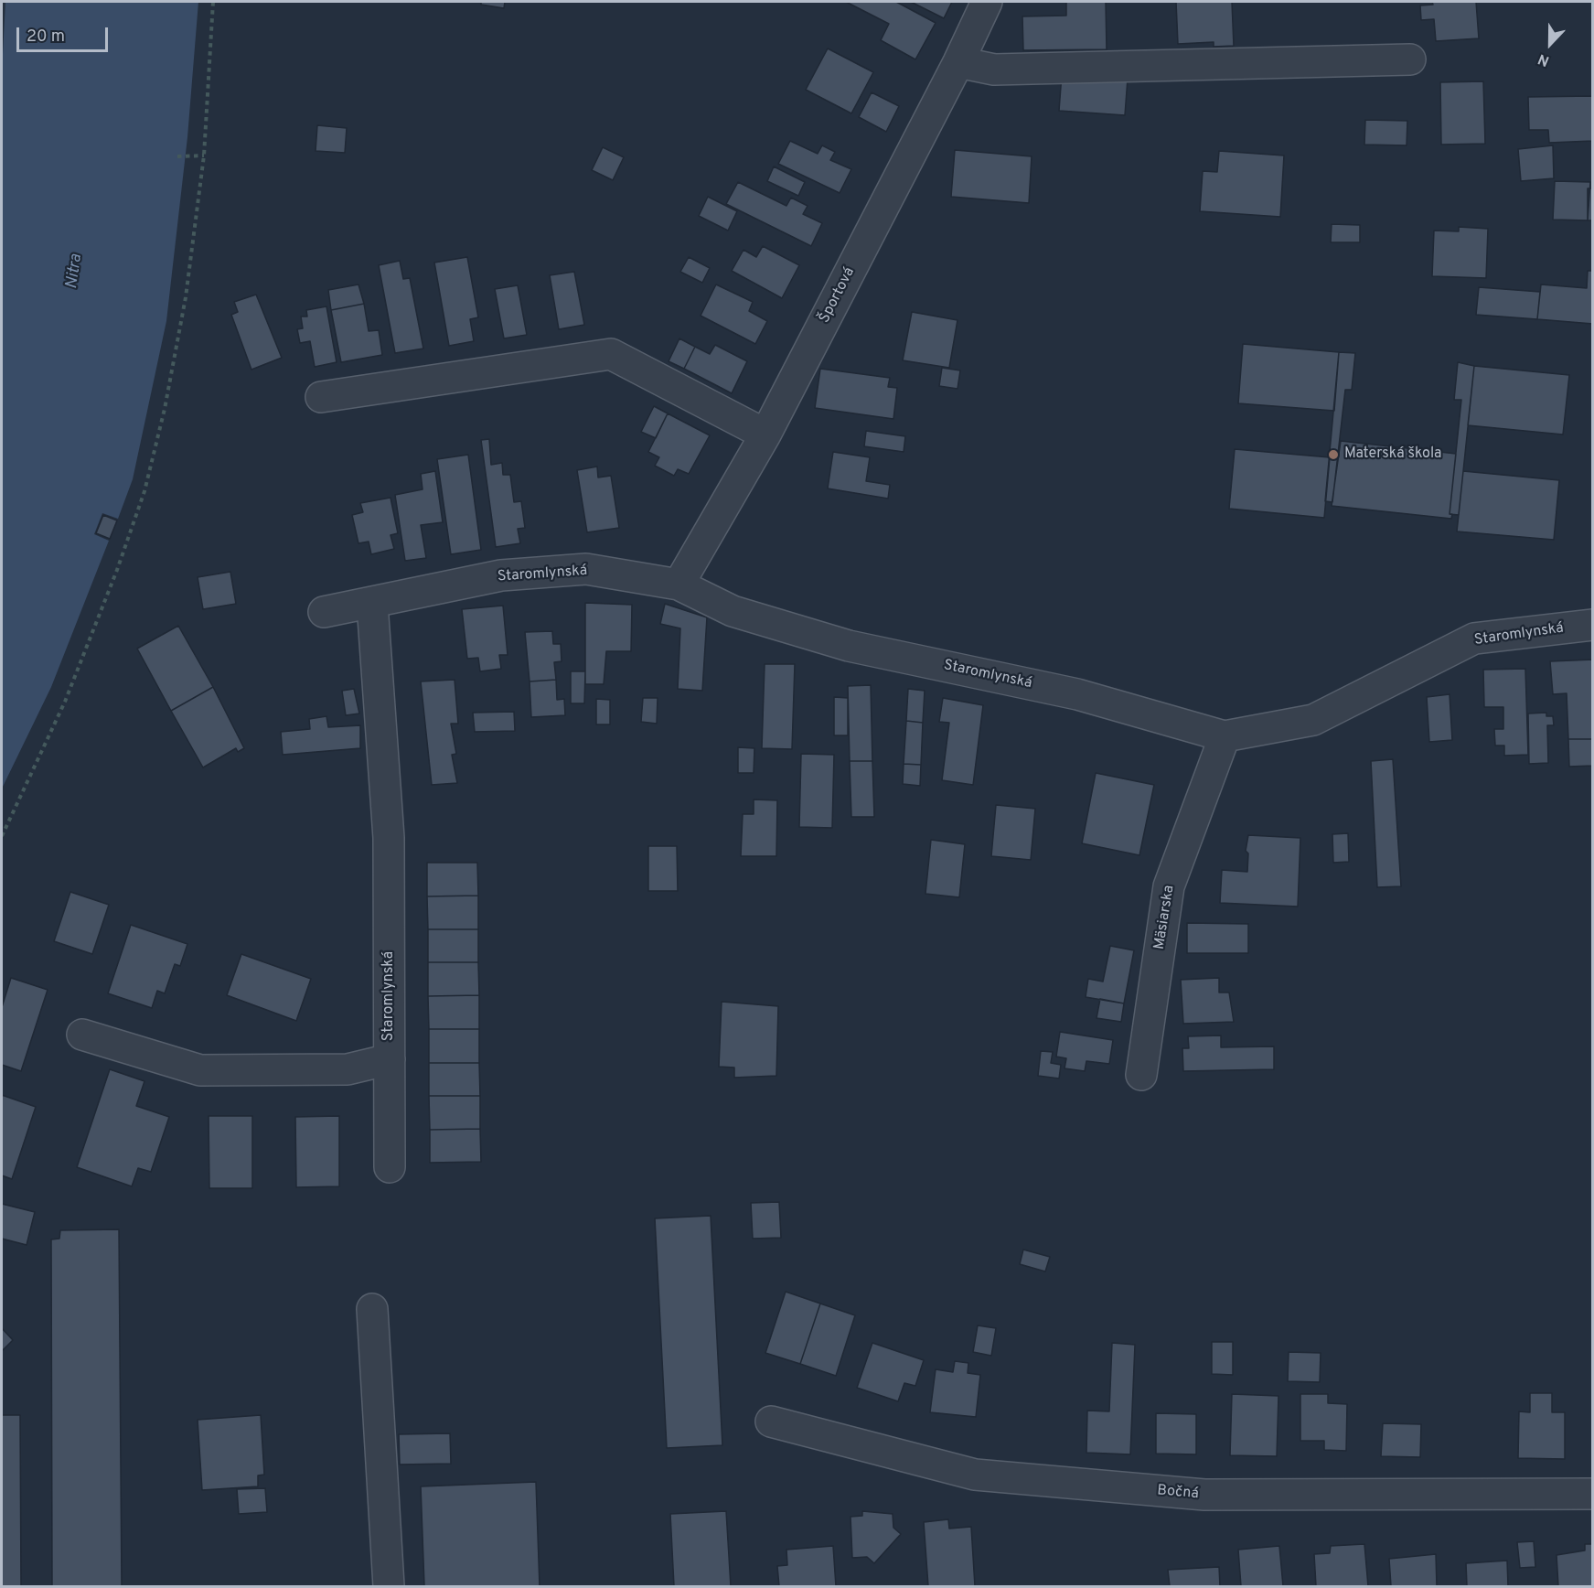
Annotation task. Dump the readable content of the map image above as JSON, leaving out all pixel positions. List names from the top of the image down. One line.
{"streets":{"street":["Športová","Staromlynská","Mäsiarska","Bočná"]},"crossings":[["Športová","Staromlynská"],["Staromlynská","Mäsiarska"]],"water":["Nitra"],"places":["Materská škola"],"scale_bar":"20 m","north":"bottom"}
